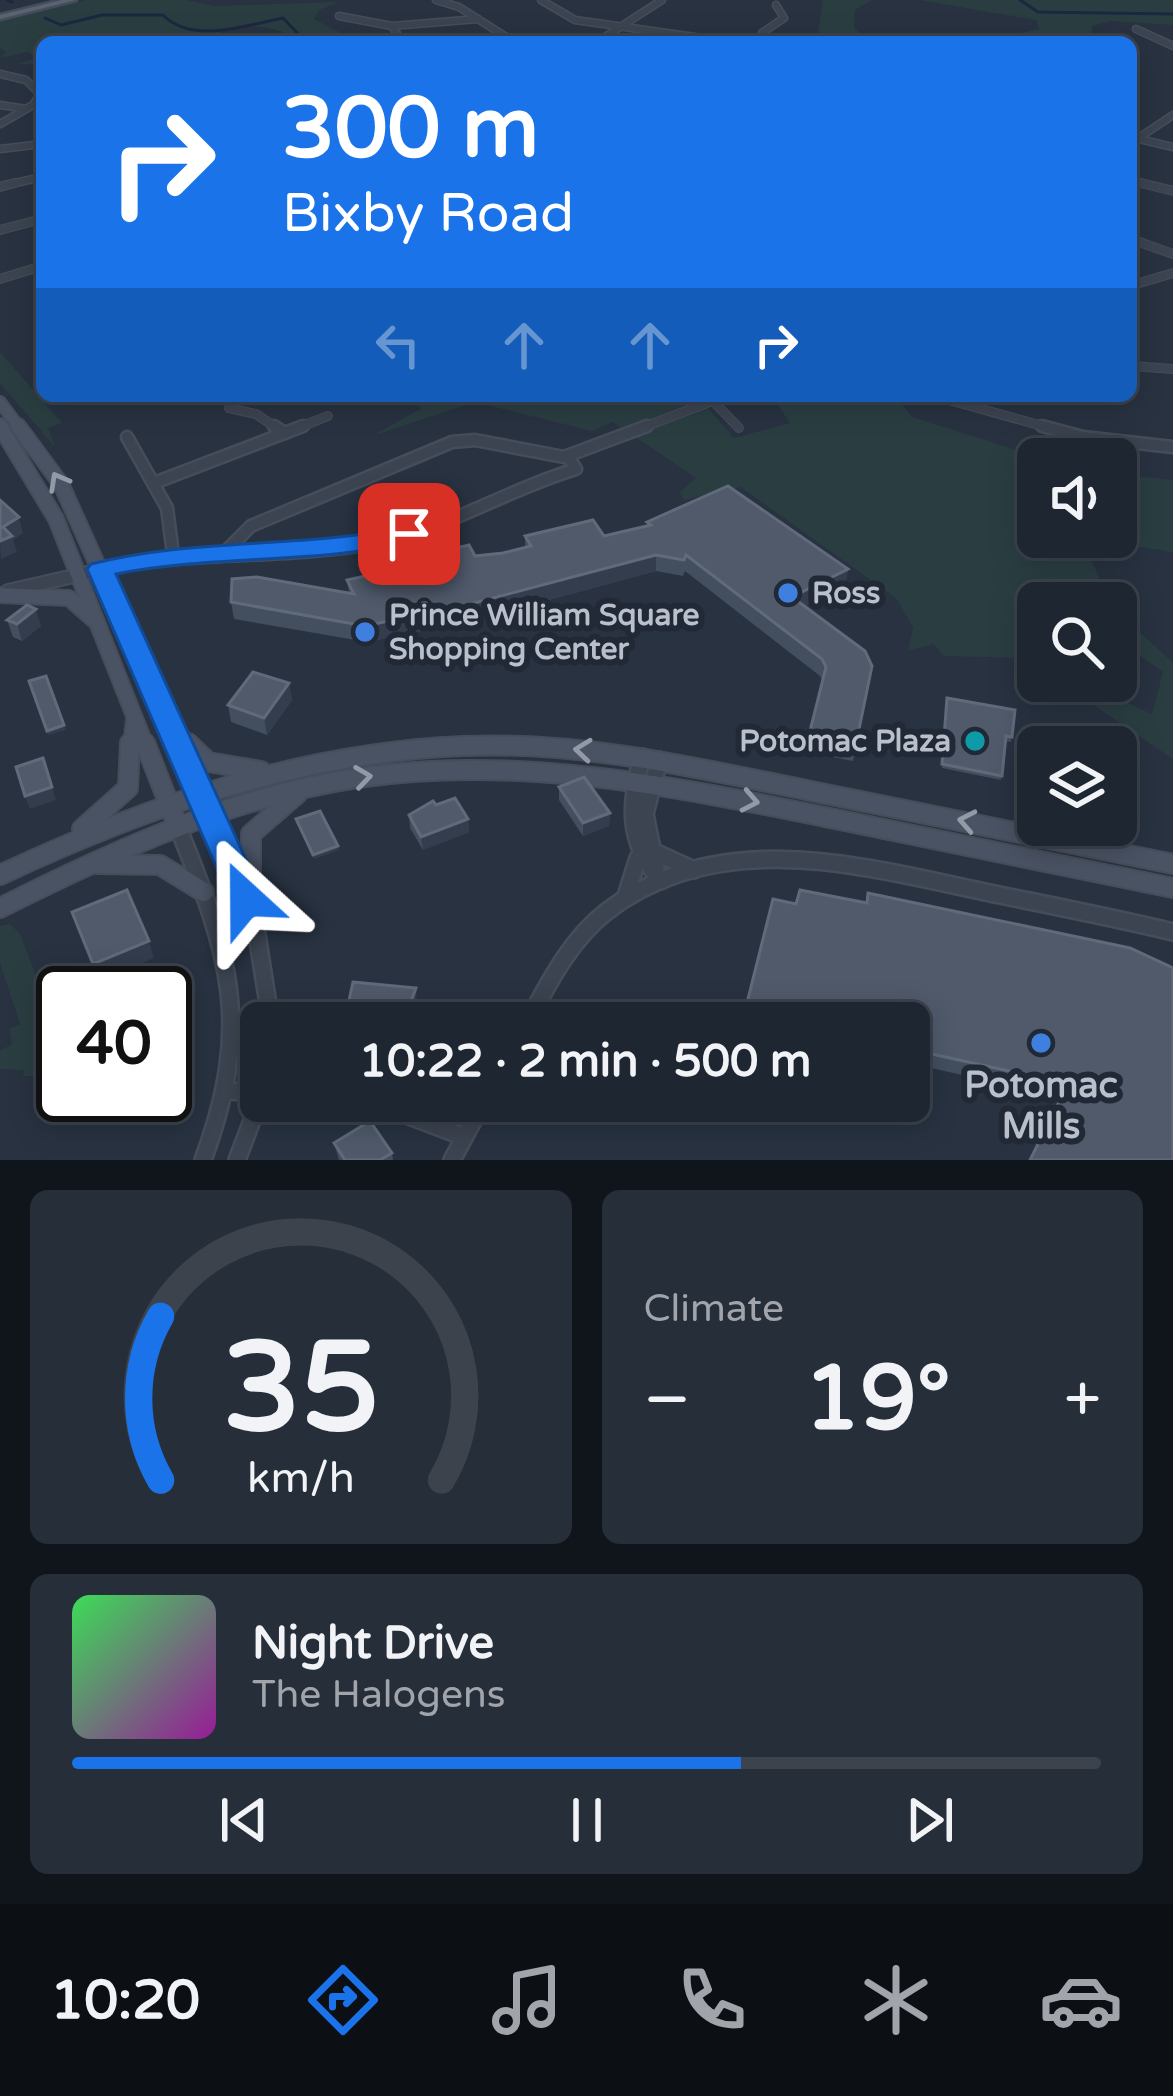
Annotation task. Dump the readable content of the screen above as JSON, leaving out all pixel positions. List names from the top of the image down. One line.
{"places":["Ross","Prince William Square Shopping Center","Potomac Plaza","Potomac Mills"],"page":{"turn":["300 m","Bixby Road"],"limit":"40","trip":"10:22 · 2 min · 500 m","tile":"Climate","heat":["−","19°","+"],"song":["Night Drive","The Halogens"],"tabs":"10:20","gauge":["35","km/h"]}}
